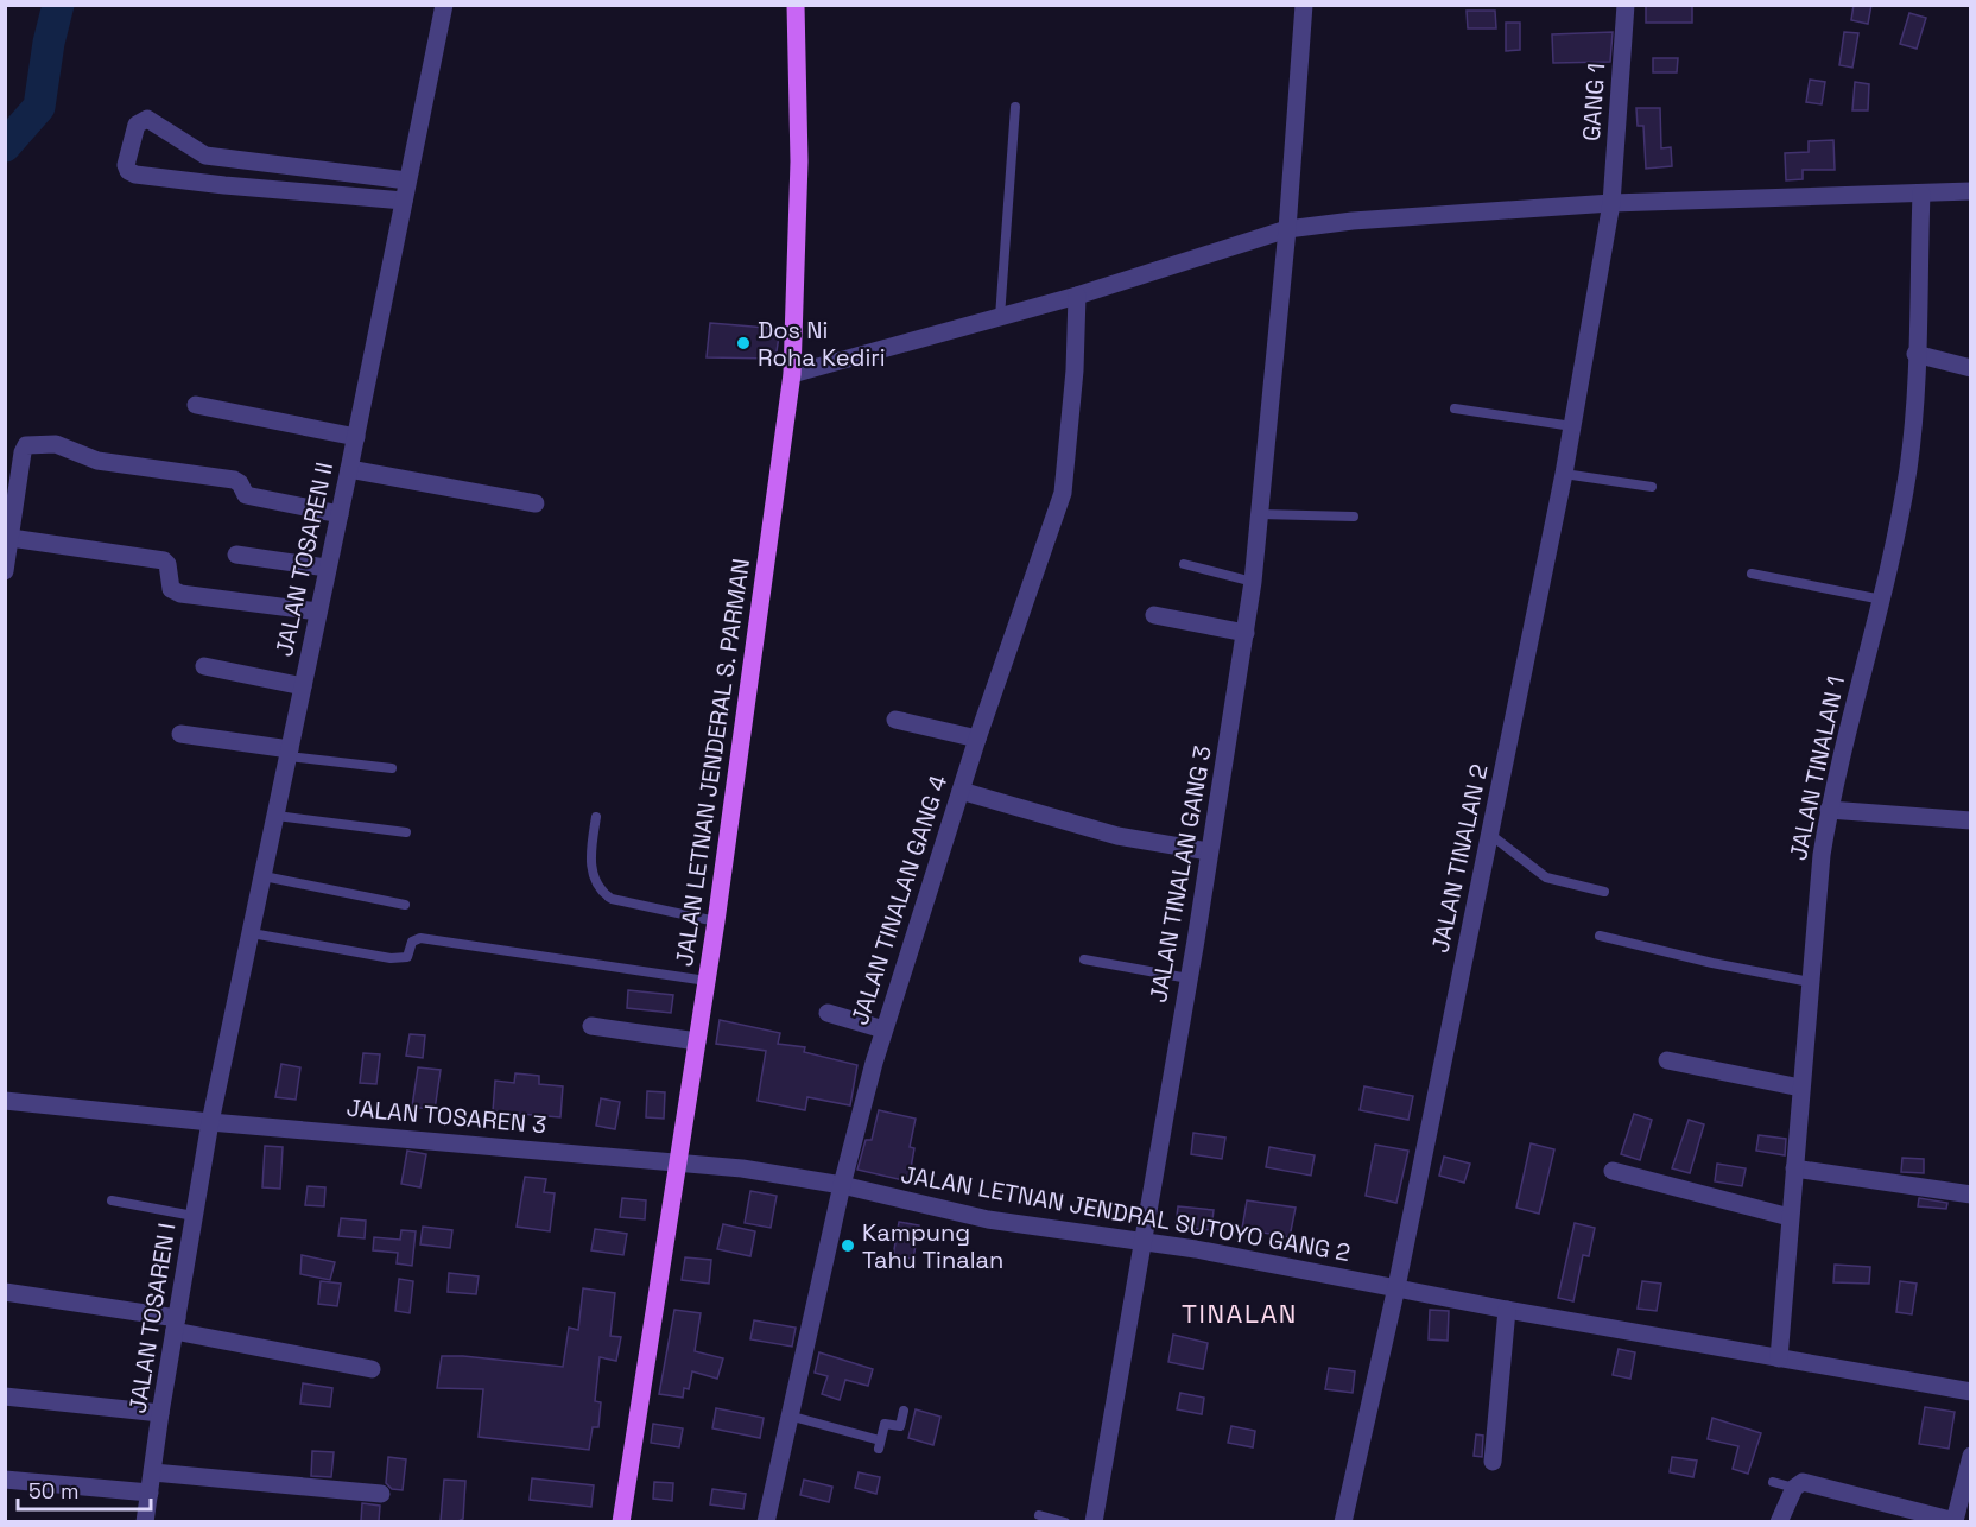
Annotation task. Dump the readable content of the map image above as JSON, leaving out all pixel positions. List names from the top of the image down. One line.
{"streets":{"main road":["JALAN LETNAN JENDERAL S. PARMAN"],"street":["GANG 1","JALAN TOSAREN II","JALAN TINALAN 1","JALAN TINALAN 2","JALAN TINALAN GANG 3","JALAN TINALAN GANG 4","JALAN TOSAREN 3","JALAN LETNAN JENDRAL SUTOYO GANG 2","JALAN TOSAREN I"]},"crossings":[["GANG 1","JALAN TINALAN 2"],["JALAN TOSAREN II","JALAN TOSAREN 3"],["JALAN TOSAREN II","JALAN TOSAREN I"],["JALAN LETNAN JENDERAL S. PARMAN","JALAN TOSAREN 3"],["JALAN LETNAN JENDERAL S. PARMAN","JALAN LETNAN JENDRAL SUTOYO GANG 2"],["JALAN TINALAN 1","JALAN LETNAN JENDRAL SUTOYO GANG 2"],["JALAN TINALAN 2","JALAN LETNAN JENDRAL SUTOYO GANG 2"],["JALAN TINALAN GANG 3","JALAN LETNAN JENDRAL SUTOYO GANG 2"],["JALAN TINALAN GANG 4","JALAN LETNAN JENDRAL SUTOYO GANG 2"],["JALAN TOSAREN 3","JALAN LETNAN JENDRAL SUTOYO GANG 2"],["JALAN TOSAREN 3","JALAN TOSAREN I"]],"districts":["TINALAN"],"places":["Dos Ni Roha Kediri","Kampung Tahu Tinalan"],"scale_bar":"50 m"}
